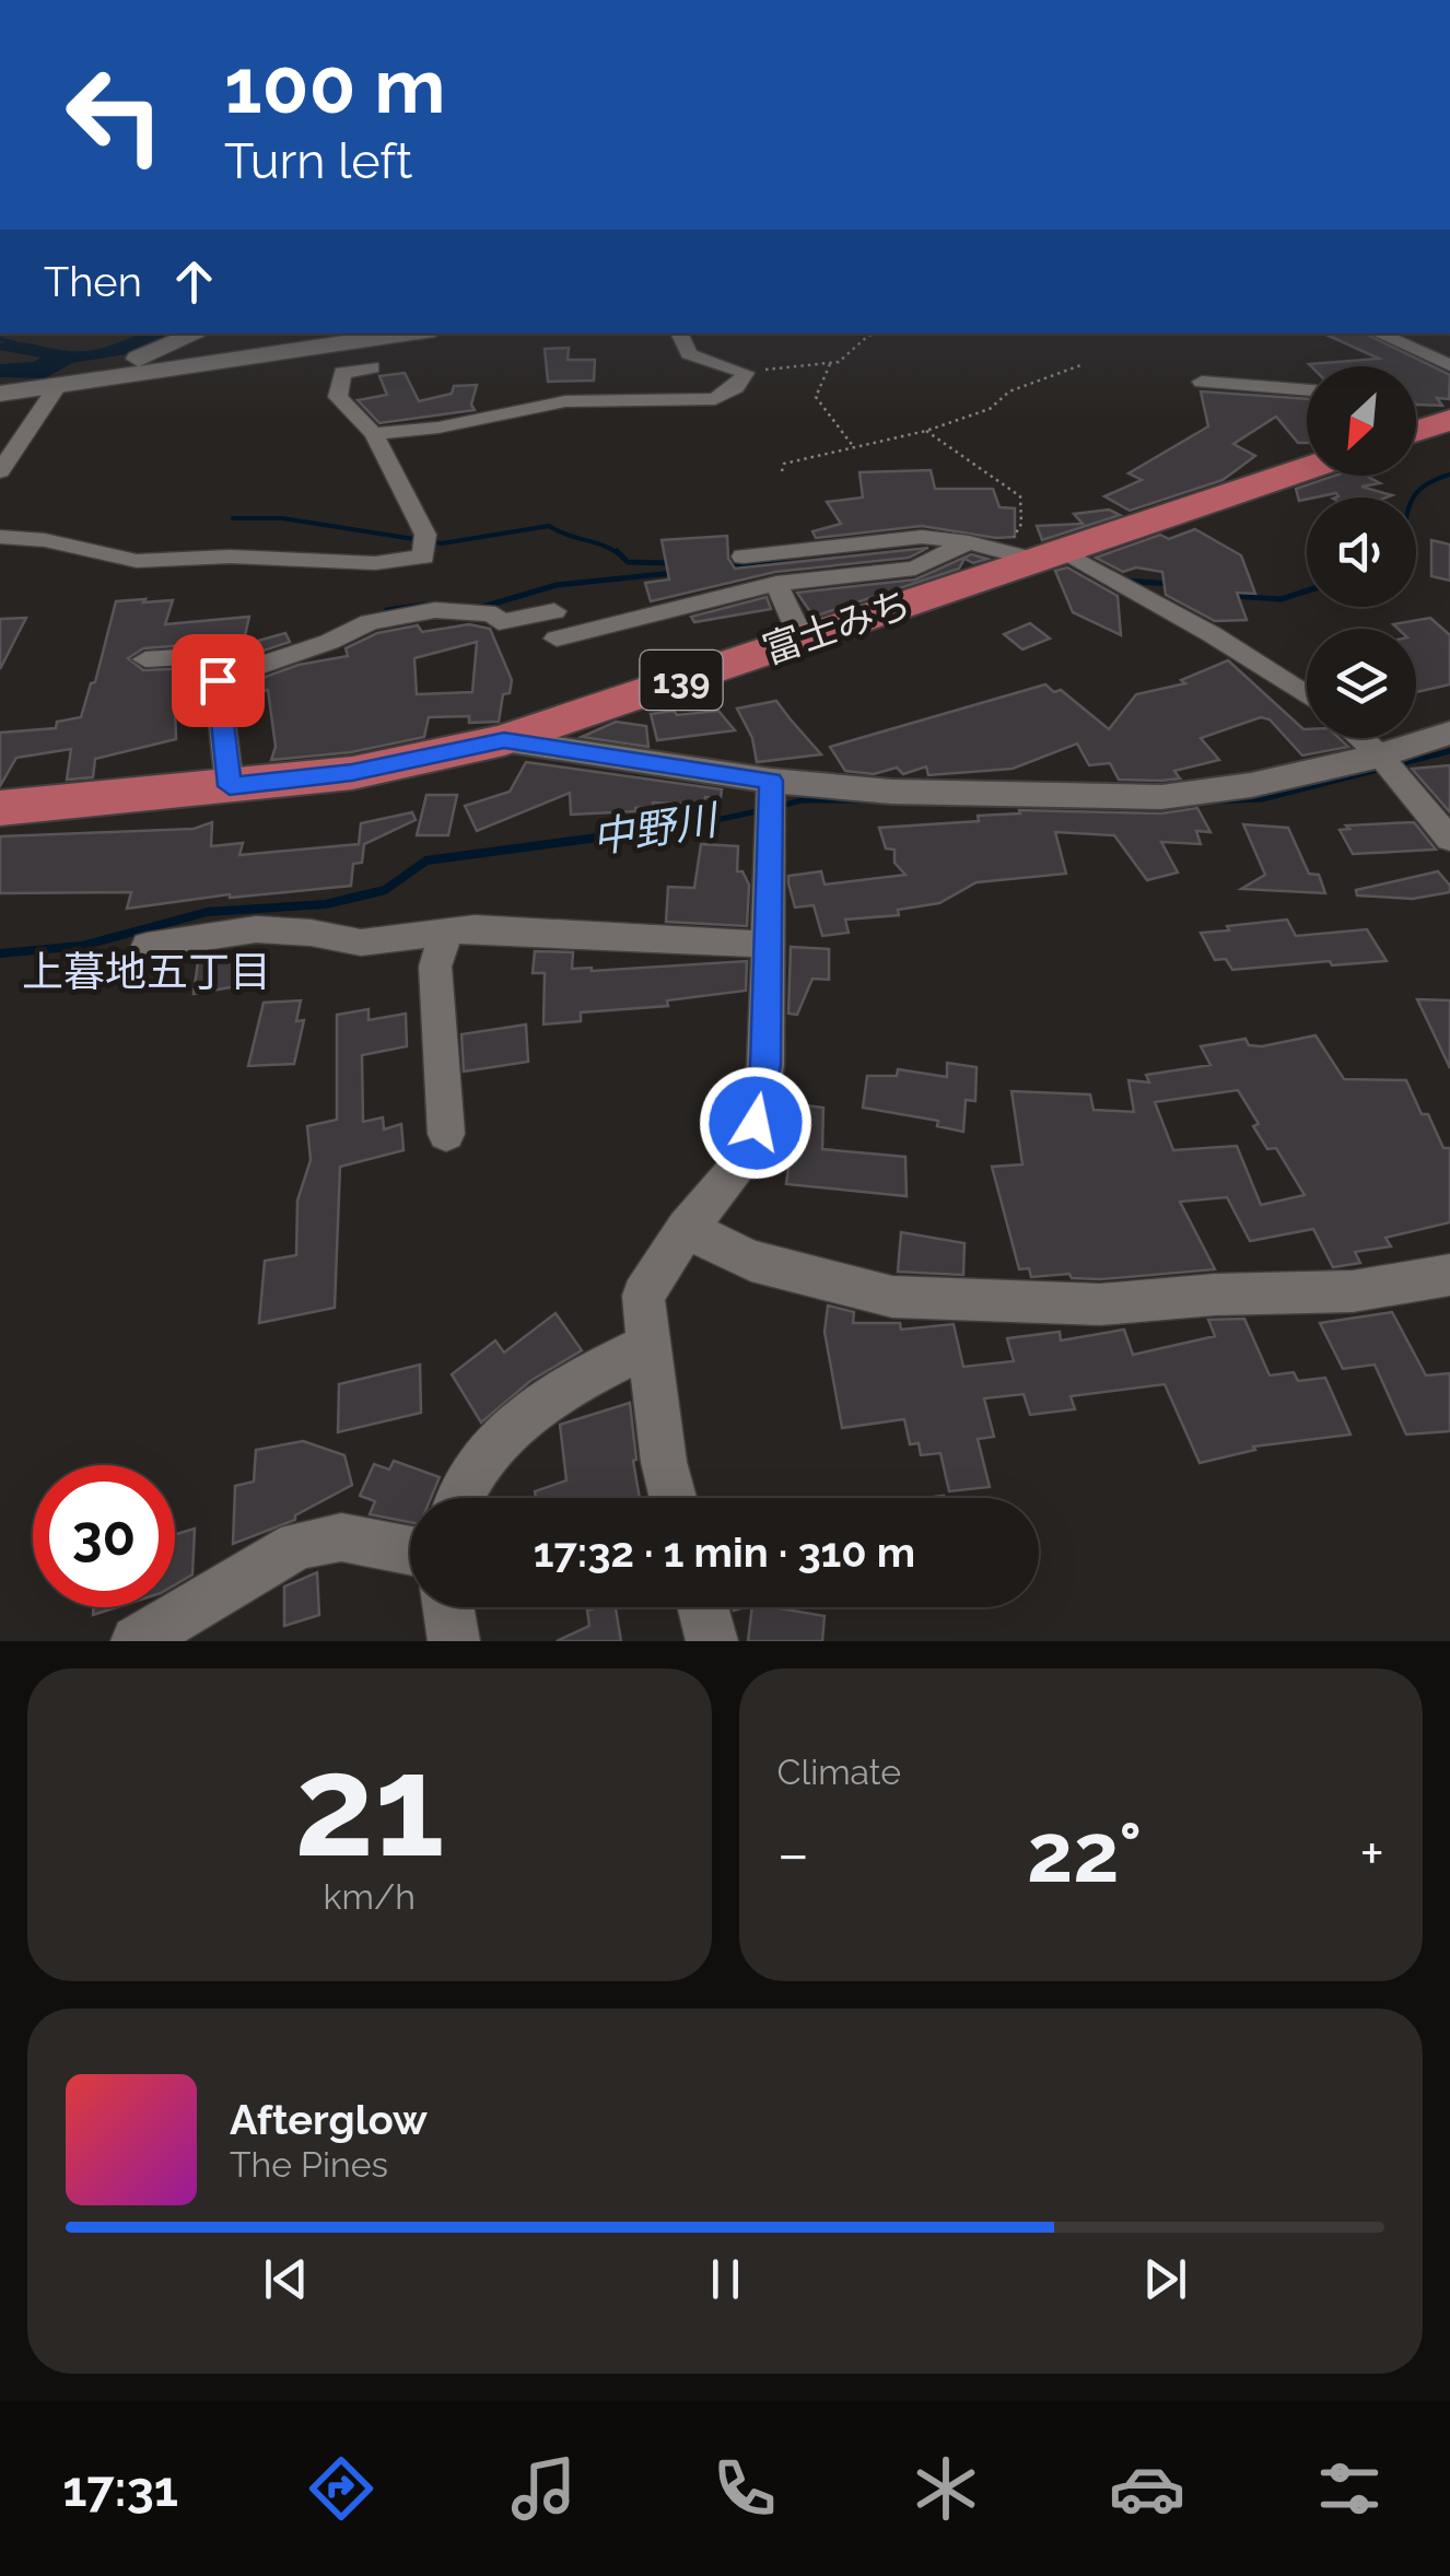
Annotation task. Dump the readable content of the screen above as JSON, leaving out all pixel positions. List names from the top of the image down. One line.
{"streets":{"highway":["富士みち","139"]},"districts":["上暮地五丁目"],"water":["中野川"],"north":"bottom left","page":{"turn":["100 m","Turn left"],"then":"Then","limit":"30","trip":"17:32 · 1 min · 310 m","tile":[["21","km/h"],"Climate"],"heat":["−","22°","+"],"song":["Afterglow","The Pines"],"tabs":"17:31"}}
